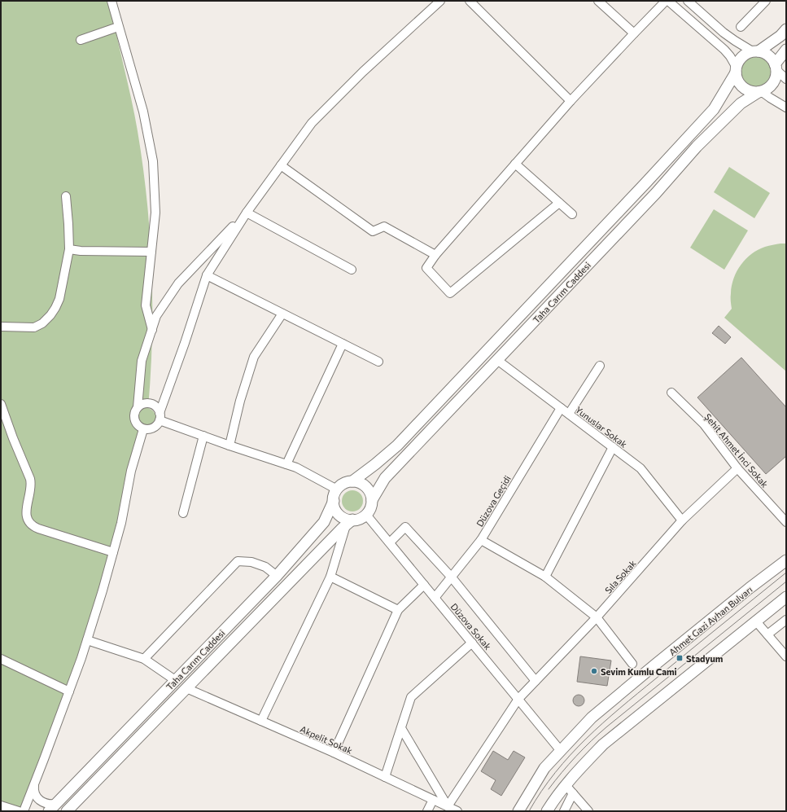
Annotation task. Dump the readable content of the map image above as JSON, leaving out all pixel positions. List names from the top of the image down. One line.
{"streets":{"main road":["Taha Carım Caddesi","Ahmet Gazi Ayhan Bulvarı"],"street":["Yunuslar Sokak","Şehit Ahmet İnci Sokak","Düzova Geçidi","Sıla Sokak","Düzova Sokak","Akpelit Sokak"]},"crossings":[["Taha Carım Caddesi","Yunuslar Sokak"],["Taha Carım Caddesi","Düzova Sokak"],["Taha Carım Caddesi","Akpelit Sokak"],["Yunuslar Sokak","Düzova Geçidi"],["Yunuslar Sokak","Sıla Sokak"],["Şehit Ahmet İnci Sokak","Sıla Sokak"],["Düzova Geçidi","Düzova Sokak"],["Sıla Sokak","Düzova Sokak"],["Sıla Sokak","Akpelit Sokak"],["Ahmet Gazi Ayhan Bulvarı","Düzova Sokak"]],"places":{"transit":["Stadyum"],"other":["Sevim Kumlu Cami"]}}
